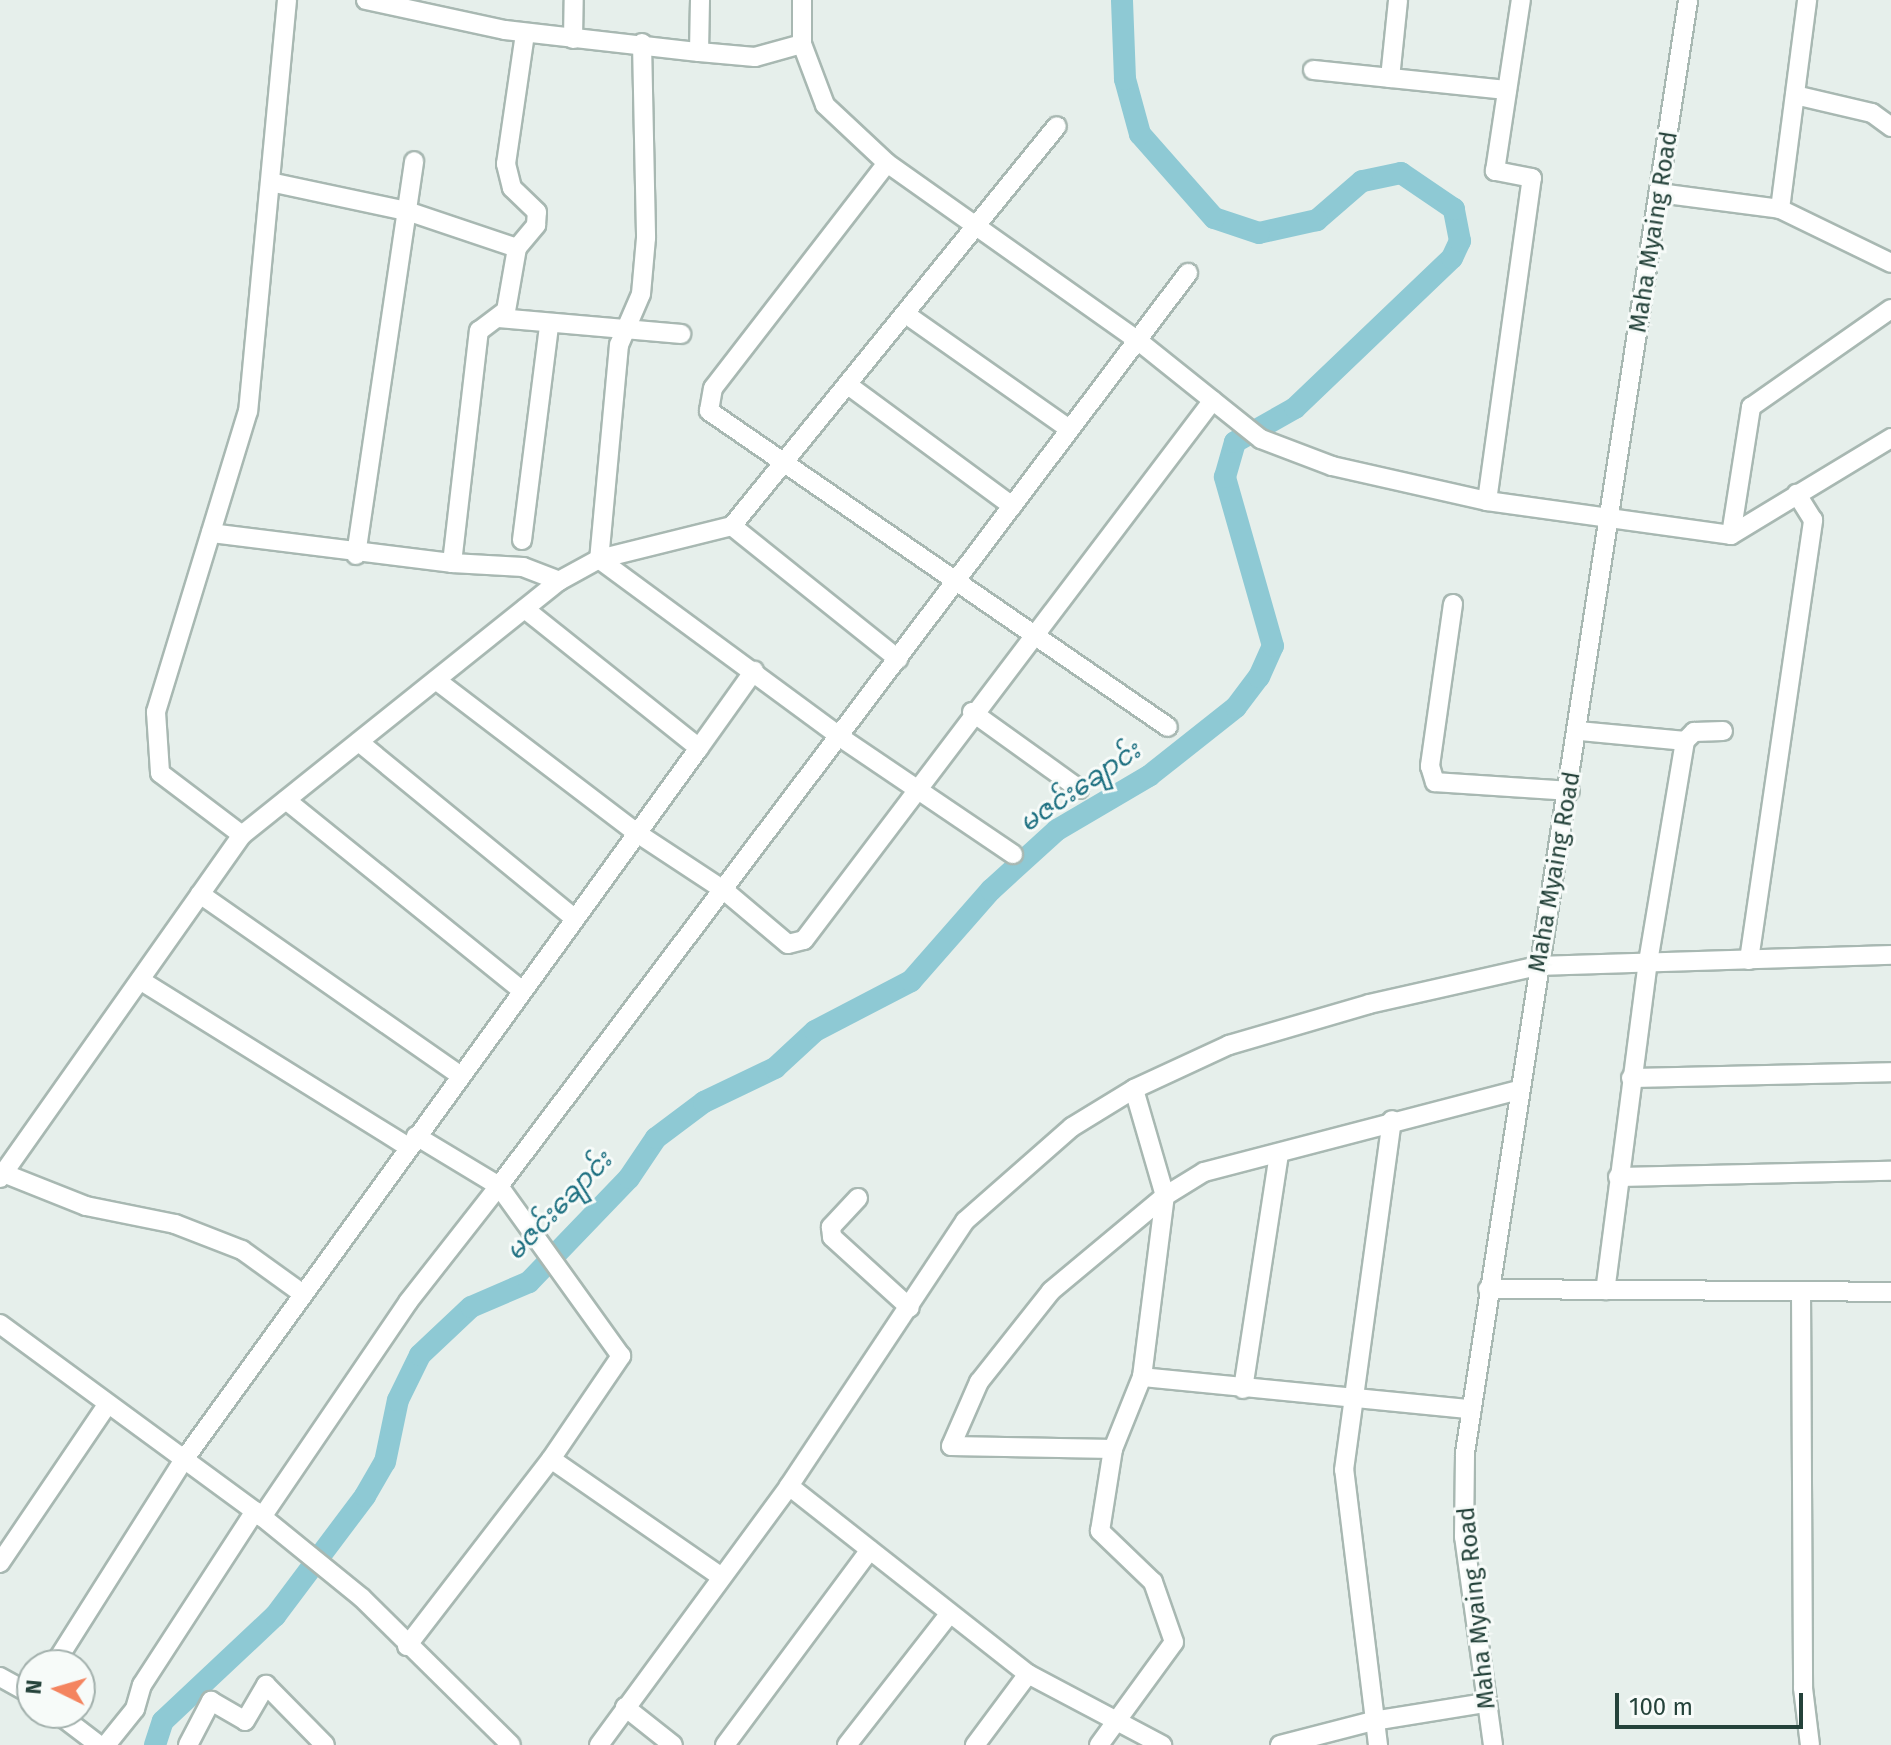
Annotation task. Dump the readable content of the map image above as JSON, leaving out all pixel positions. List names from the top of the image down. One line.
{"streets":{"street":["Maha Myaing Road"]},"water":["မဇင်းချောင်း"],"scale_bar":"100 m","north":"left"}
